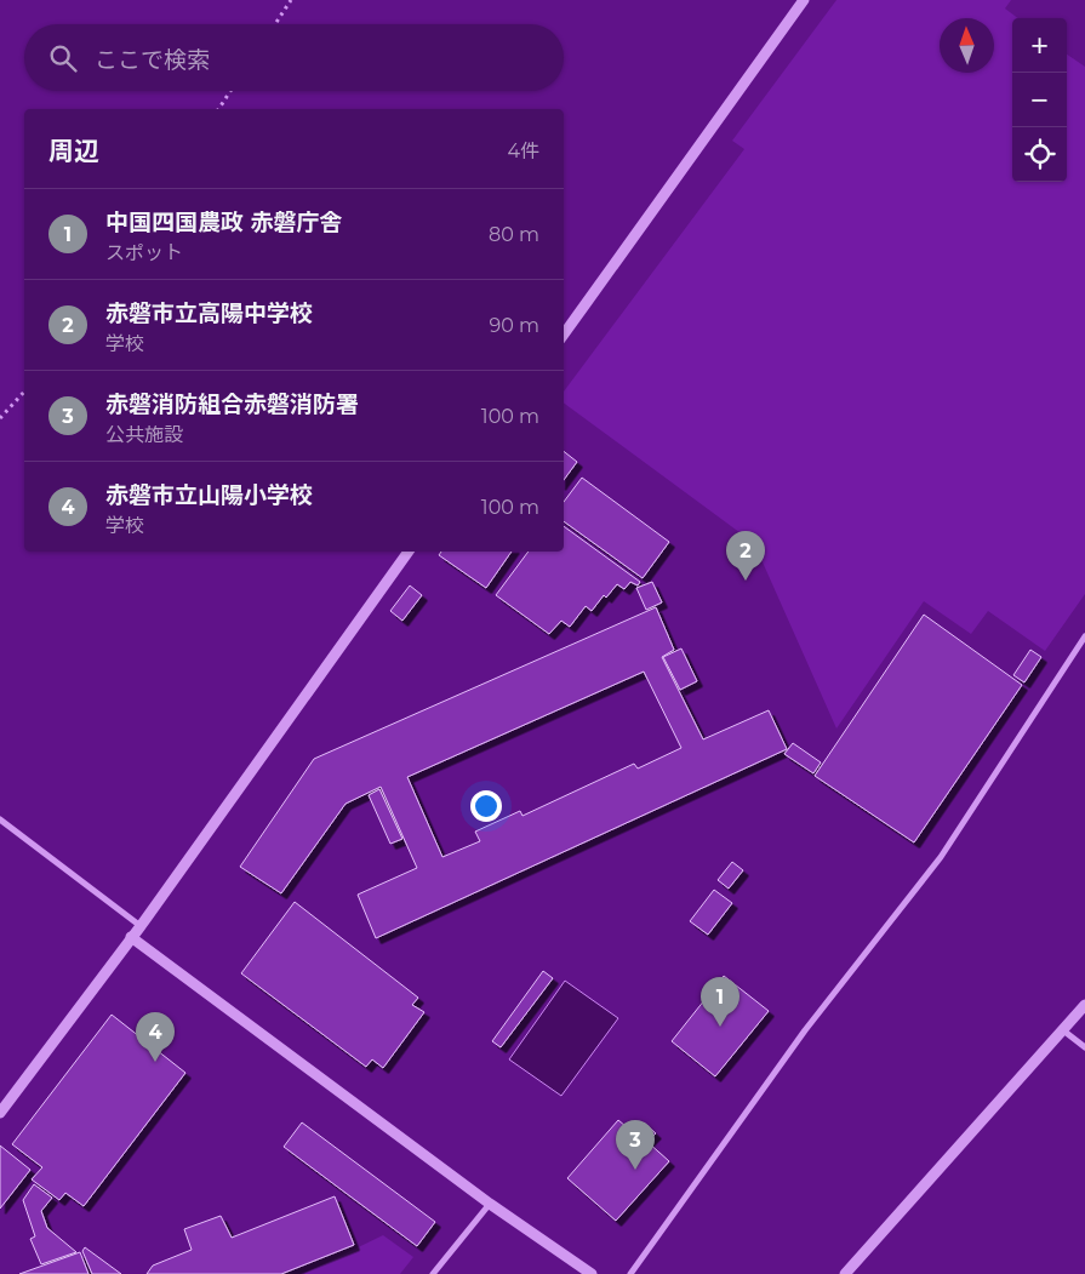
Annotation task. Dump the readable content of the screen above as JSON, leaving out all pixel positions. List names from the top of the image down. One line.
{"north":"top","page":{"map_buttons":["+","−"],"search":"ここで検索","heading":["周辺","4件"],"list":[{"mark":"1","name":"中国四国農政 赤磐庁舎","note":"スポット","value":"80 m"},{"mark":"2","name":"赤磐市立高陽中学校","note":"学校","value":"90 m"},{"mark":"3","name":"赤磐消防組合赤磐消防署","note":"公共施設","value":"100 m"},{"mark":"4","name":"赤磐市立山陽小学校","note":"学校","value":"100 m"}],"pins":["2","1","4","3"]}}
